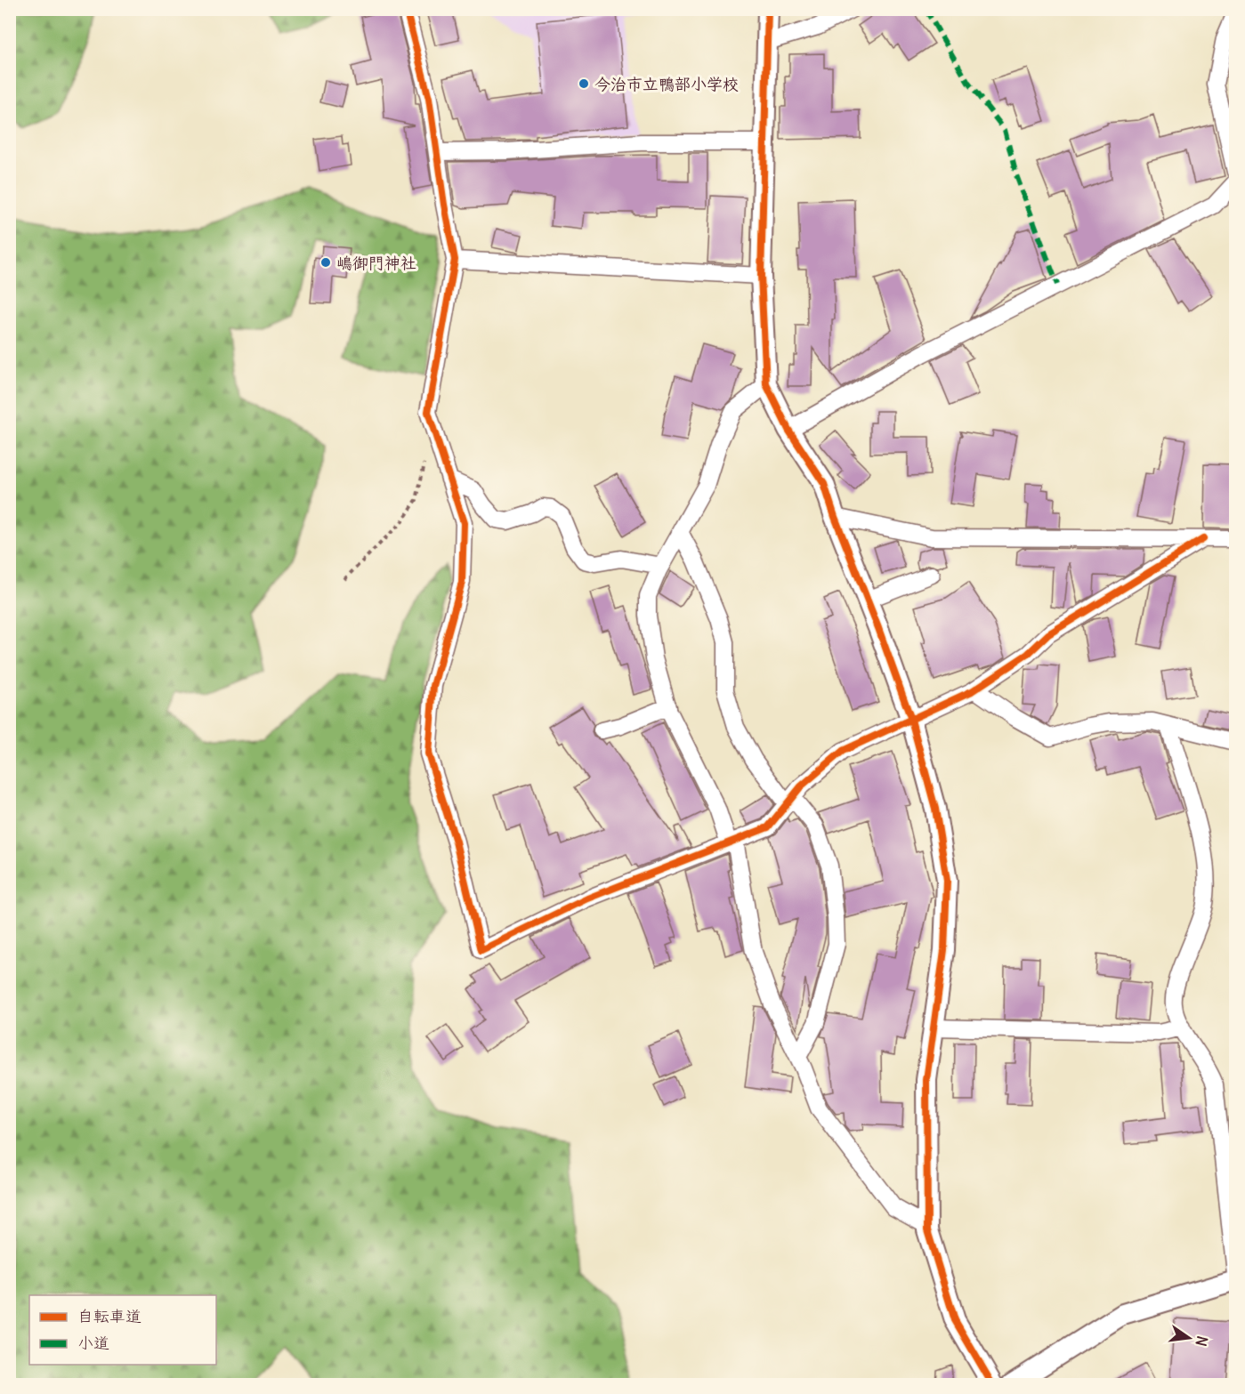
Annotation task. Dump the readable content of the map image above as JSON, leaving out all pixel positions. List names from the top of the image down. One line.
{"places":["今治市立鴨部小学校","嶋御門神社"],"legend":["自転車道","小道"],"north":"right"}
